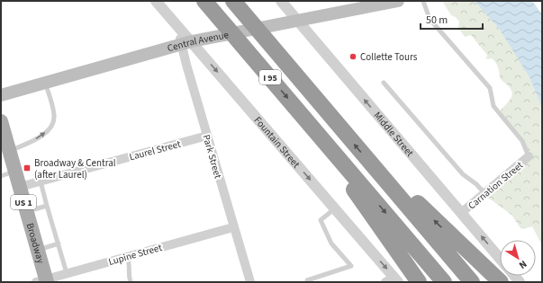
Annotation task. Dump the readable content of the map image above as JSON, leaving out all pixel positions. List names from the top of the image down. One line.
{"streets":{"highway":["I 95"],"main road":["Central Avenue","US 1","Broadway"],"street":["Middle Street","Fountain Street","Laurel Street","Park Street","Carnation Street","Lupine Street"]},"crossings":[["Central Avenue","Middle Street"],["Central Avenue","Fountain Street"],["Central Avenue","Park Street"],["Middle Street","Carnation Street"],["Fountain Street","Park Street"],["Laurel Street","Park Street"],["Laurel Street","Broadway"],["Park Street","Lupine Street"],["Broadway","Lupine Street"]],"one_way":["Middle Street","Fountain Street"],"places":{"other":["Collette Tours"],"transit":["Broadway & Central (after Laurel)"]},"scale_bar":"50 m","north":"bottom right"}
